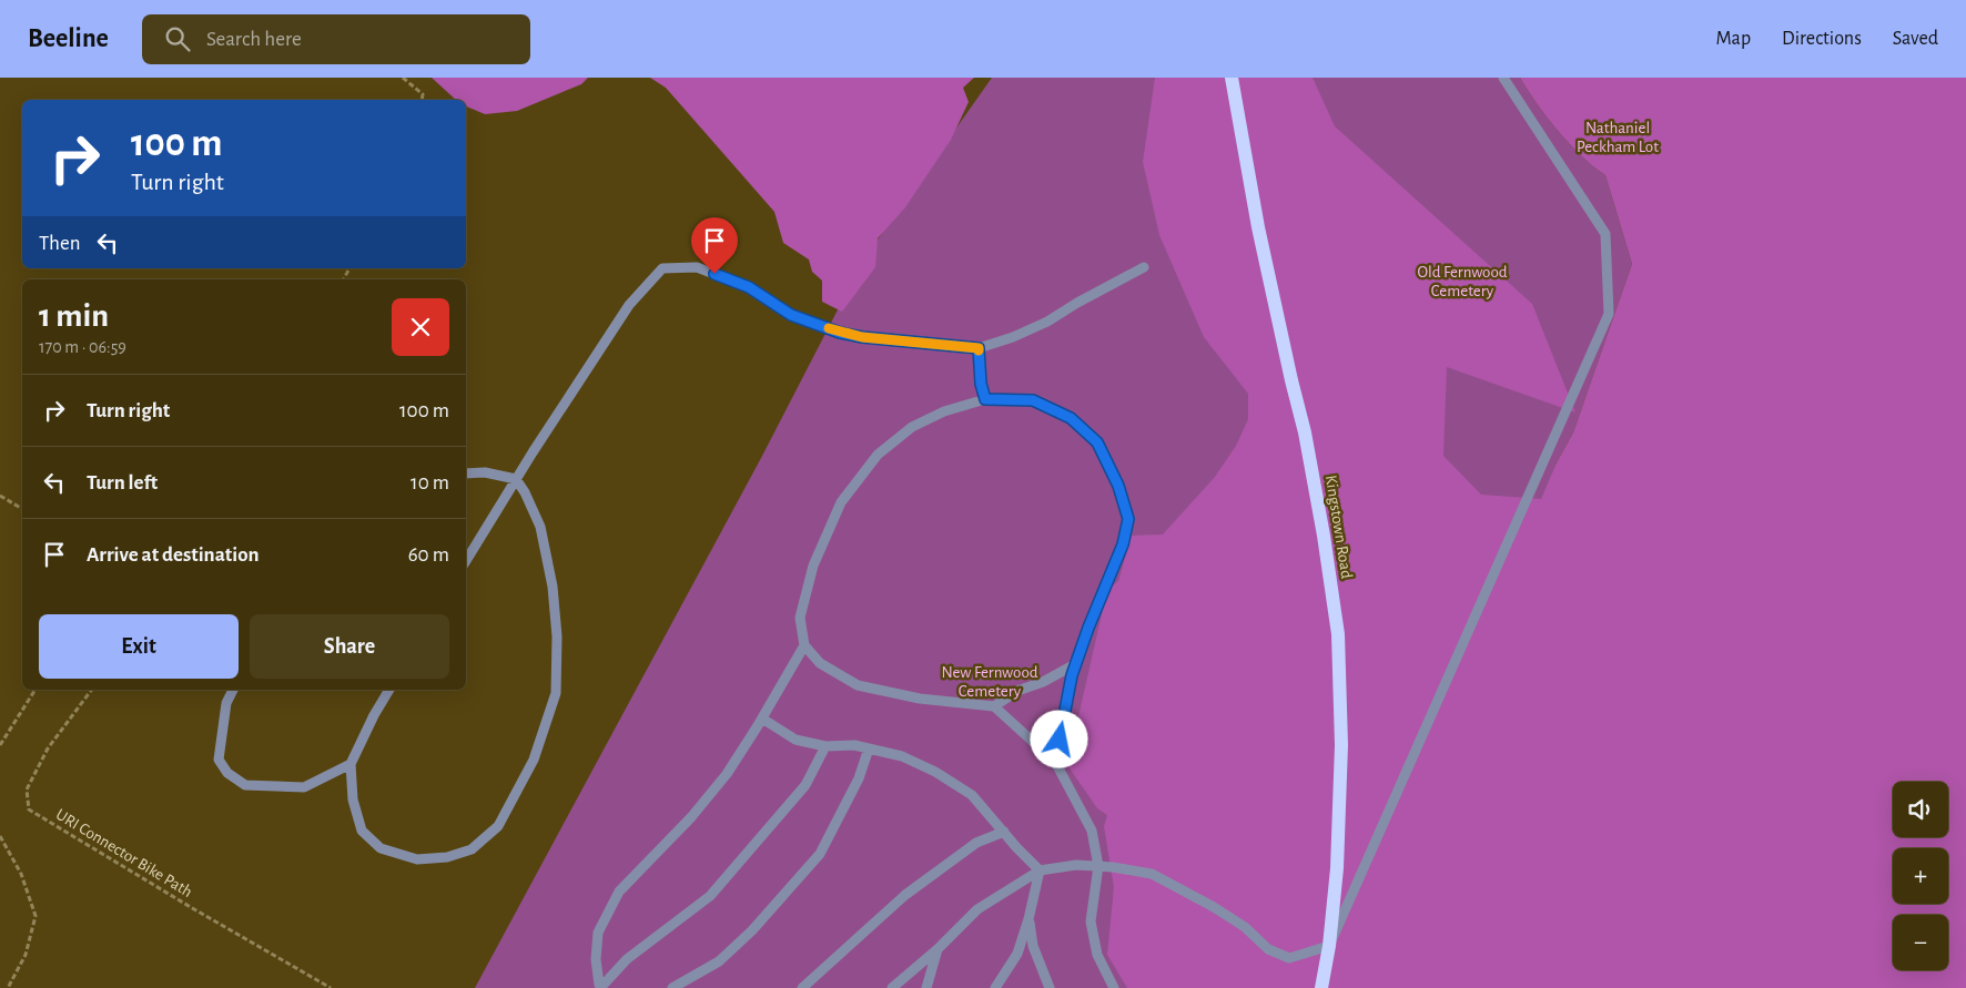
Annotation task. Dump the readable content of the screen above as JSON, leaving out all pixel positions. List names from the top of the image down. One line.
{"streets":{"main road":["Kingstown Road"],"path":["URI Connector Bike Path"]},"parks":["Nathaniel Peckham Lot","Old Fernwood Cemetery","New Fernwood Cemetery"],"page":{"header":"Beeline","search":"Search here","nav":["Map","Directions","Saved"],"turn":["100 m","Turn right"],"then":"Then","heading":["1 min","170 m · 06:59"],"list":[{"name":"Turn right","value":"100 m"},{"name":"Turn left","value":"10 m"},{"name":"Arrive at destination","value":"60 m"}],"buttons":["Exit","Share"],"map_buttons":["+","−"]}}
